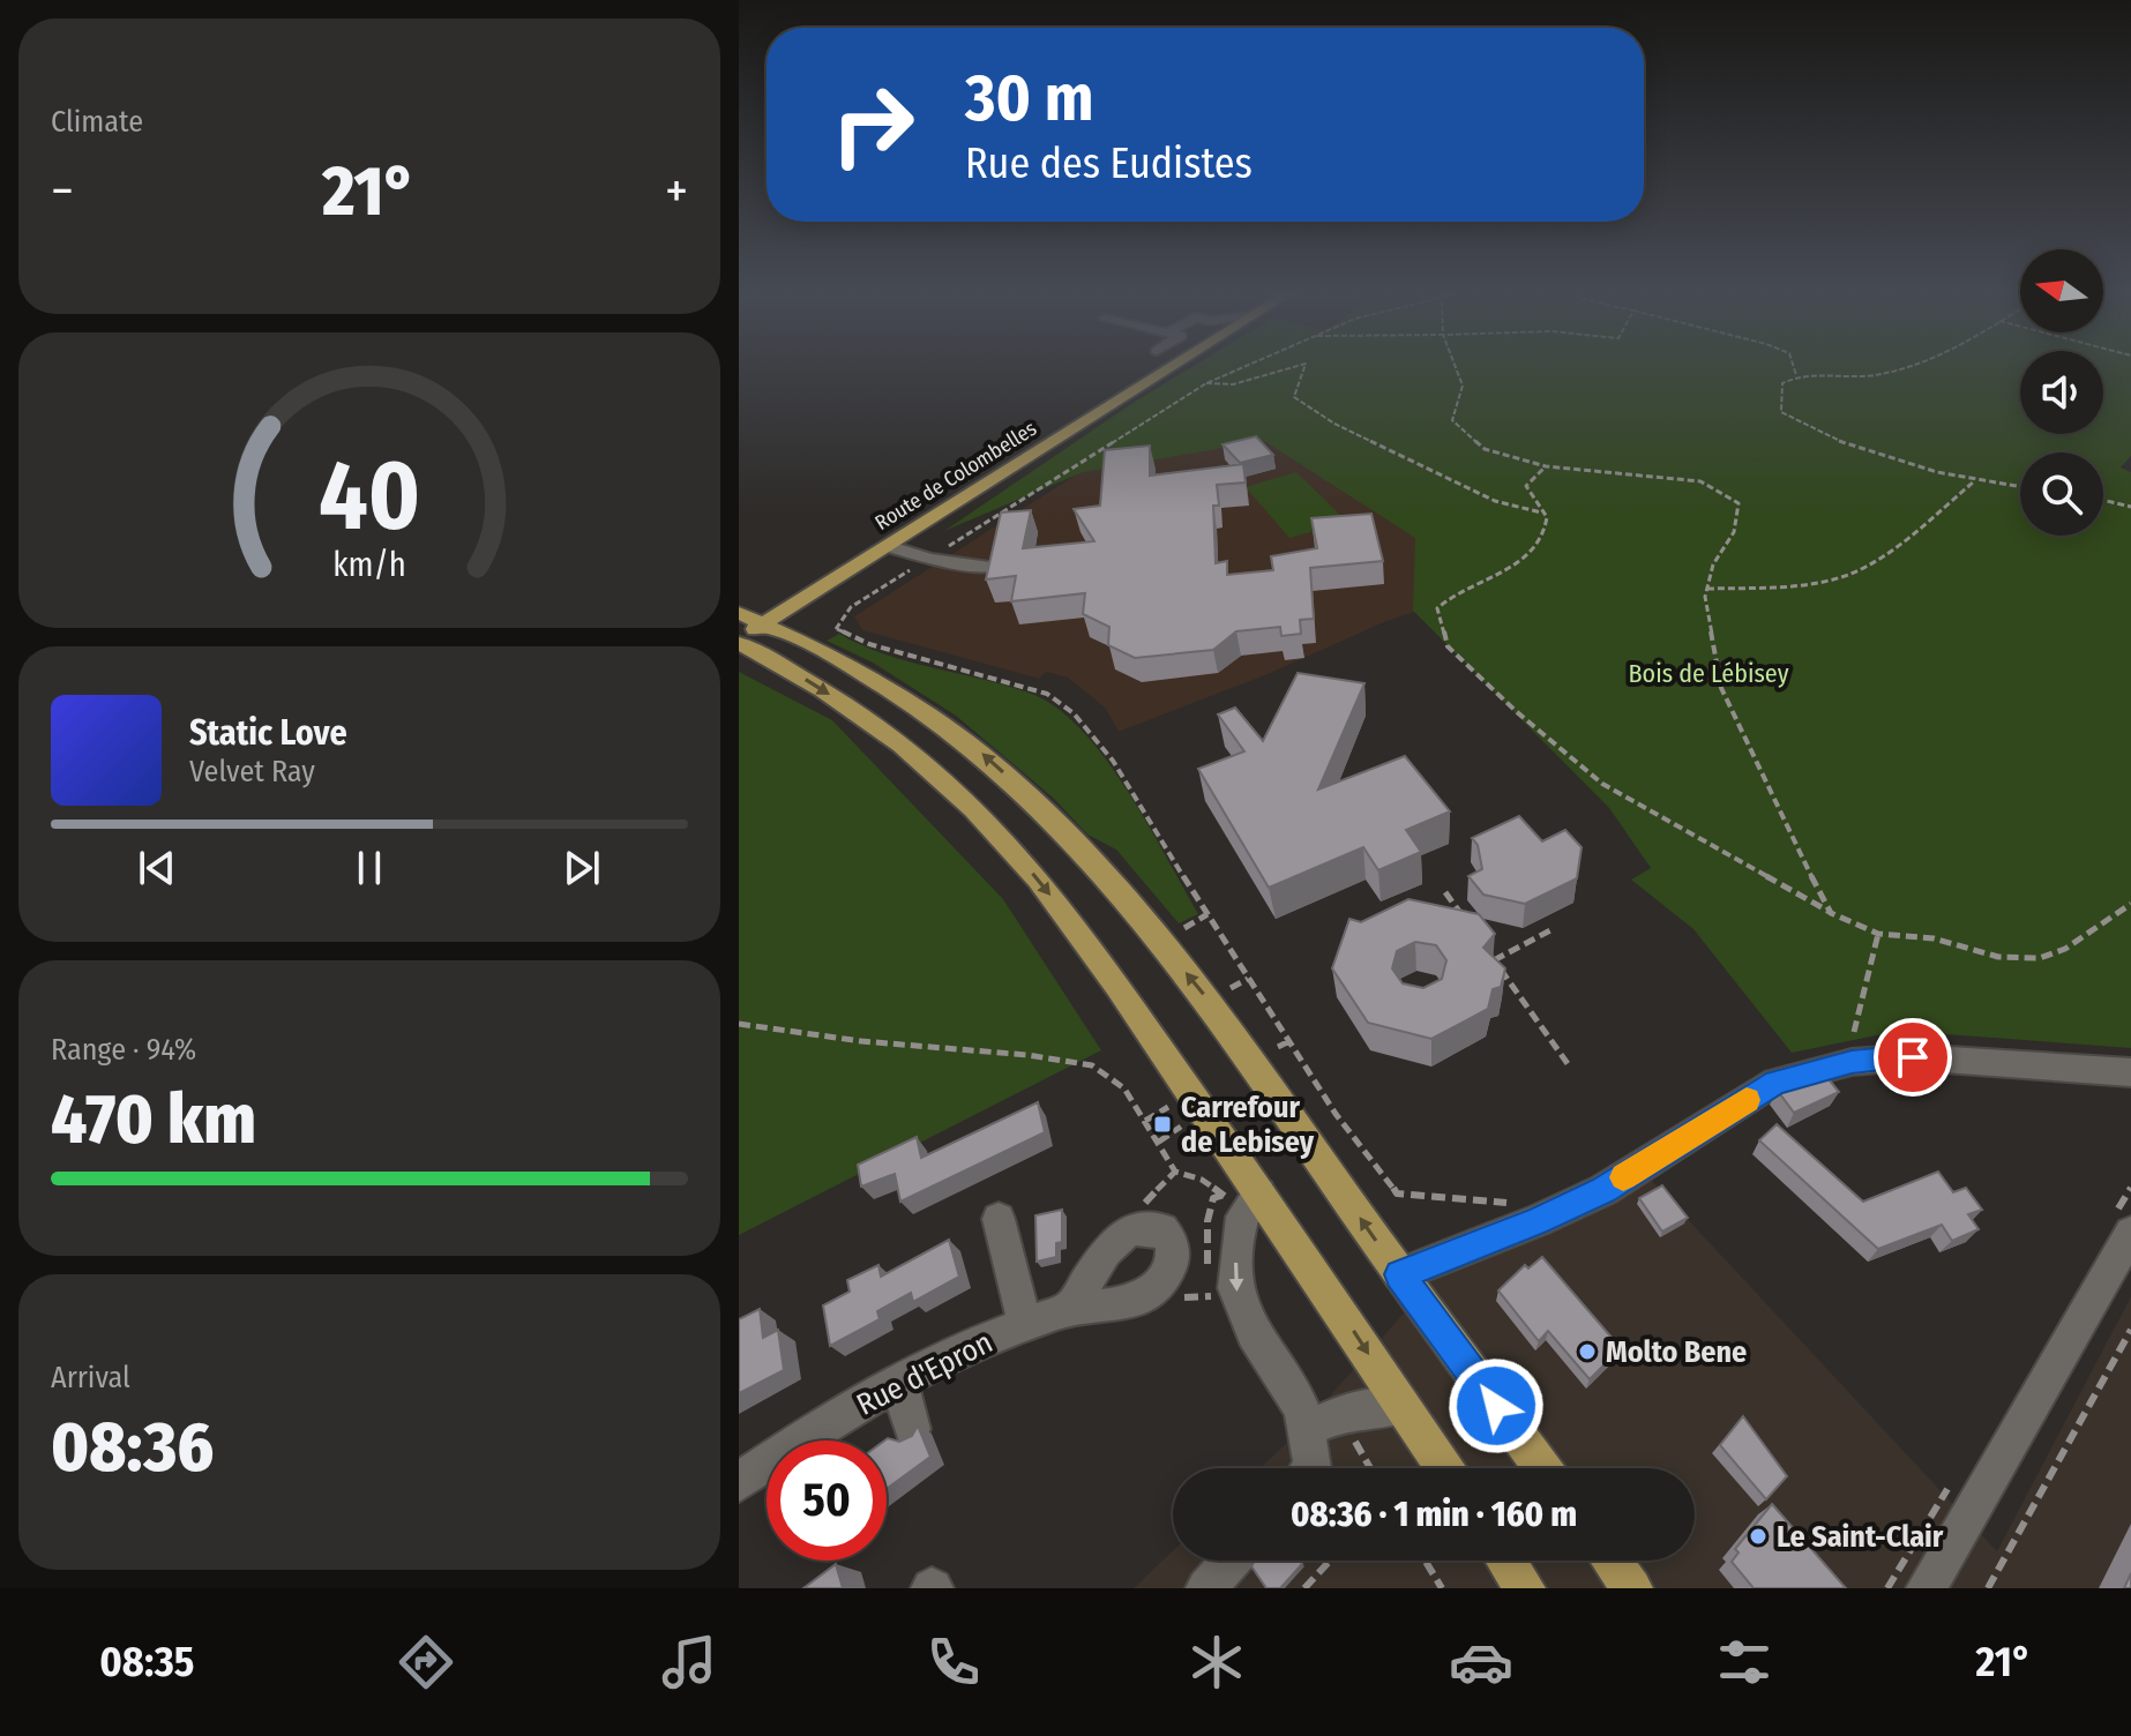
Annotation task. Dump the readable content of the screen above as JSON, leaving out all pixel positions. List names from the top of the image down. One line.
{"streets":{"main road":["Route de Colombelles"],"street":["Rue d'Epron"]},"parks":["Bois de Lébisey"],"places":{"transit":["Carrefour de Lebisey"],"other":["Molto Bene","Le Saint-Clair"]},"north":"left","page":{"tile":["Climate",["Range · 94%","470 km"],["Arrival","08:36"]],"turn":["30 m","Rue des Eudistes"],"heat":["−","21°","+"],"song":["Static Love","Velvet Ray"],"limit":"50","trip":"08:36 · 1 min · 160 m","tabs":["08:35","21°"],"gauge":["40","km/h"]}}
